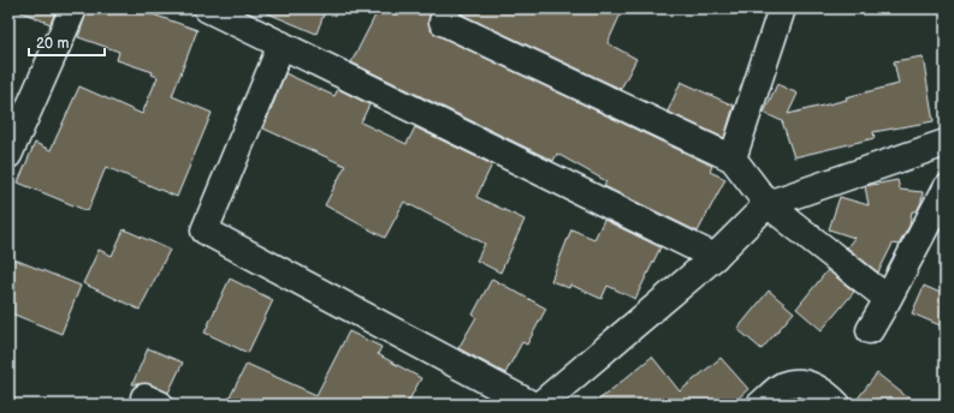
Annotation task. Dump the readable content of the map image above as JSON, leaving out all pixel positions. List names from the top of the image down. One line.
{"scale_bar":"20 m"}
